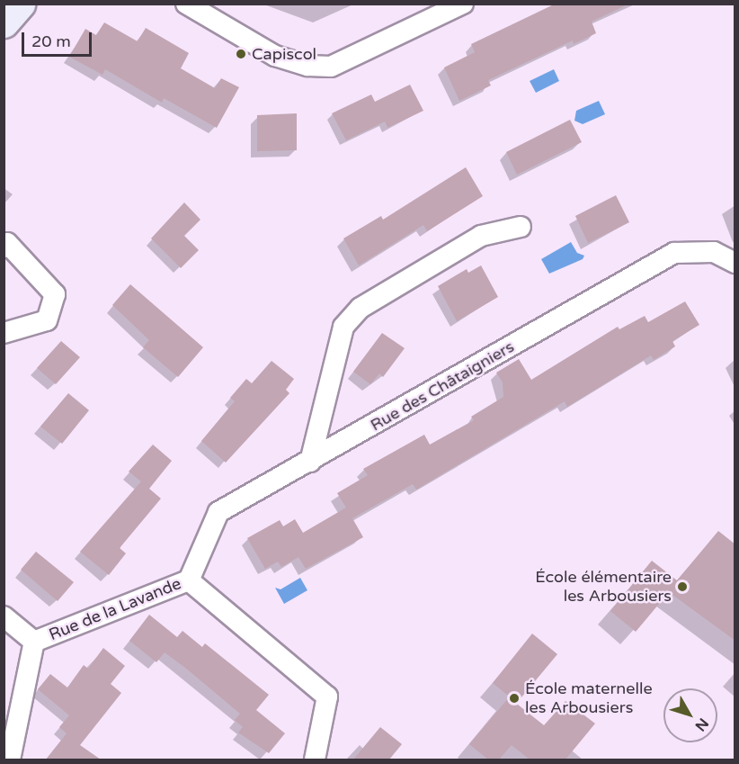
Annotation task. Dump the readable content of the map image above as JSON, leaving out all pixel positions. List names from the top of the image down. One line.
{"streets":{"street":["Rue des Châtaigniers","Rue de la Lavande"]},"crossings":[["Rue des Châtaigniers","Rue de la Lavande"]],"places":["Capiscol","École élémentaire les Arbousiers","École maternelle les Arbousiers"],"scale_bar":"20 m","north":"bottom right"}
